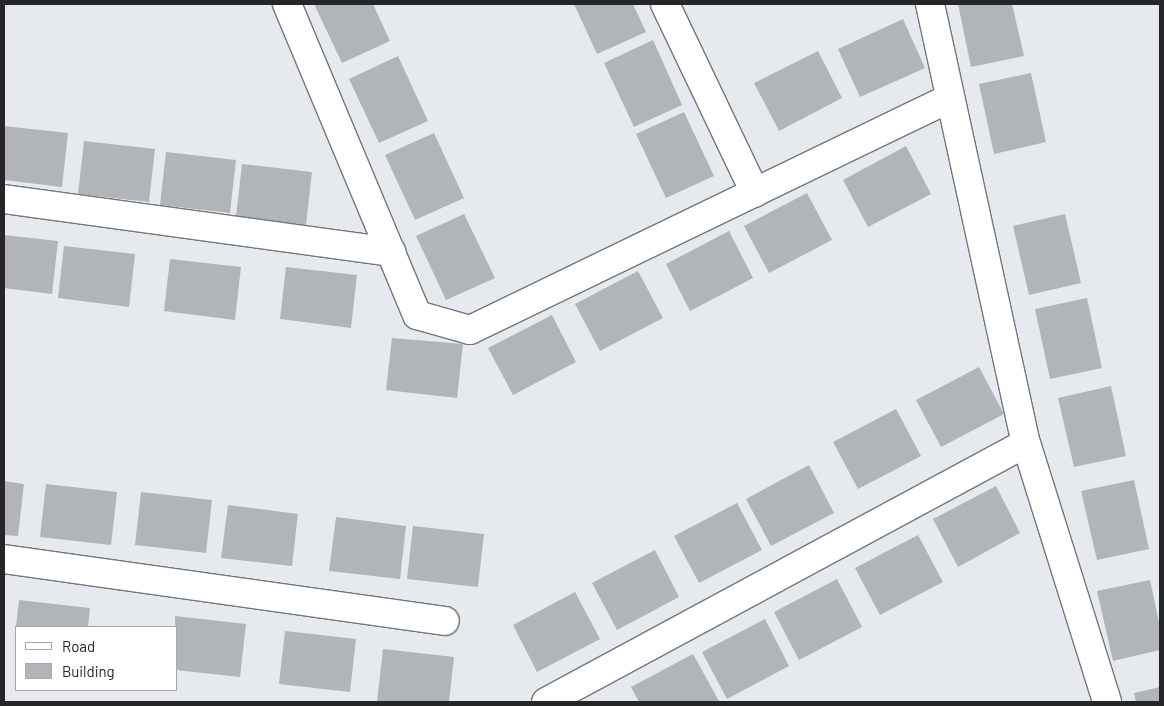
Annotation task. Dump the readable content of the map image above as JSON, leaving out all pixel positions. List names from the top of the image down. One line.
{"legend":["Road","Building"]}
